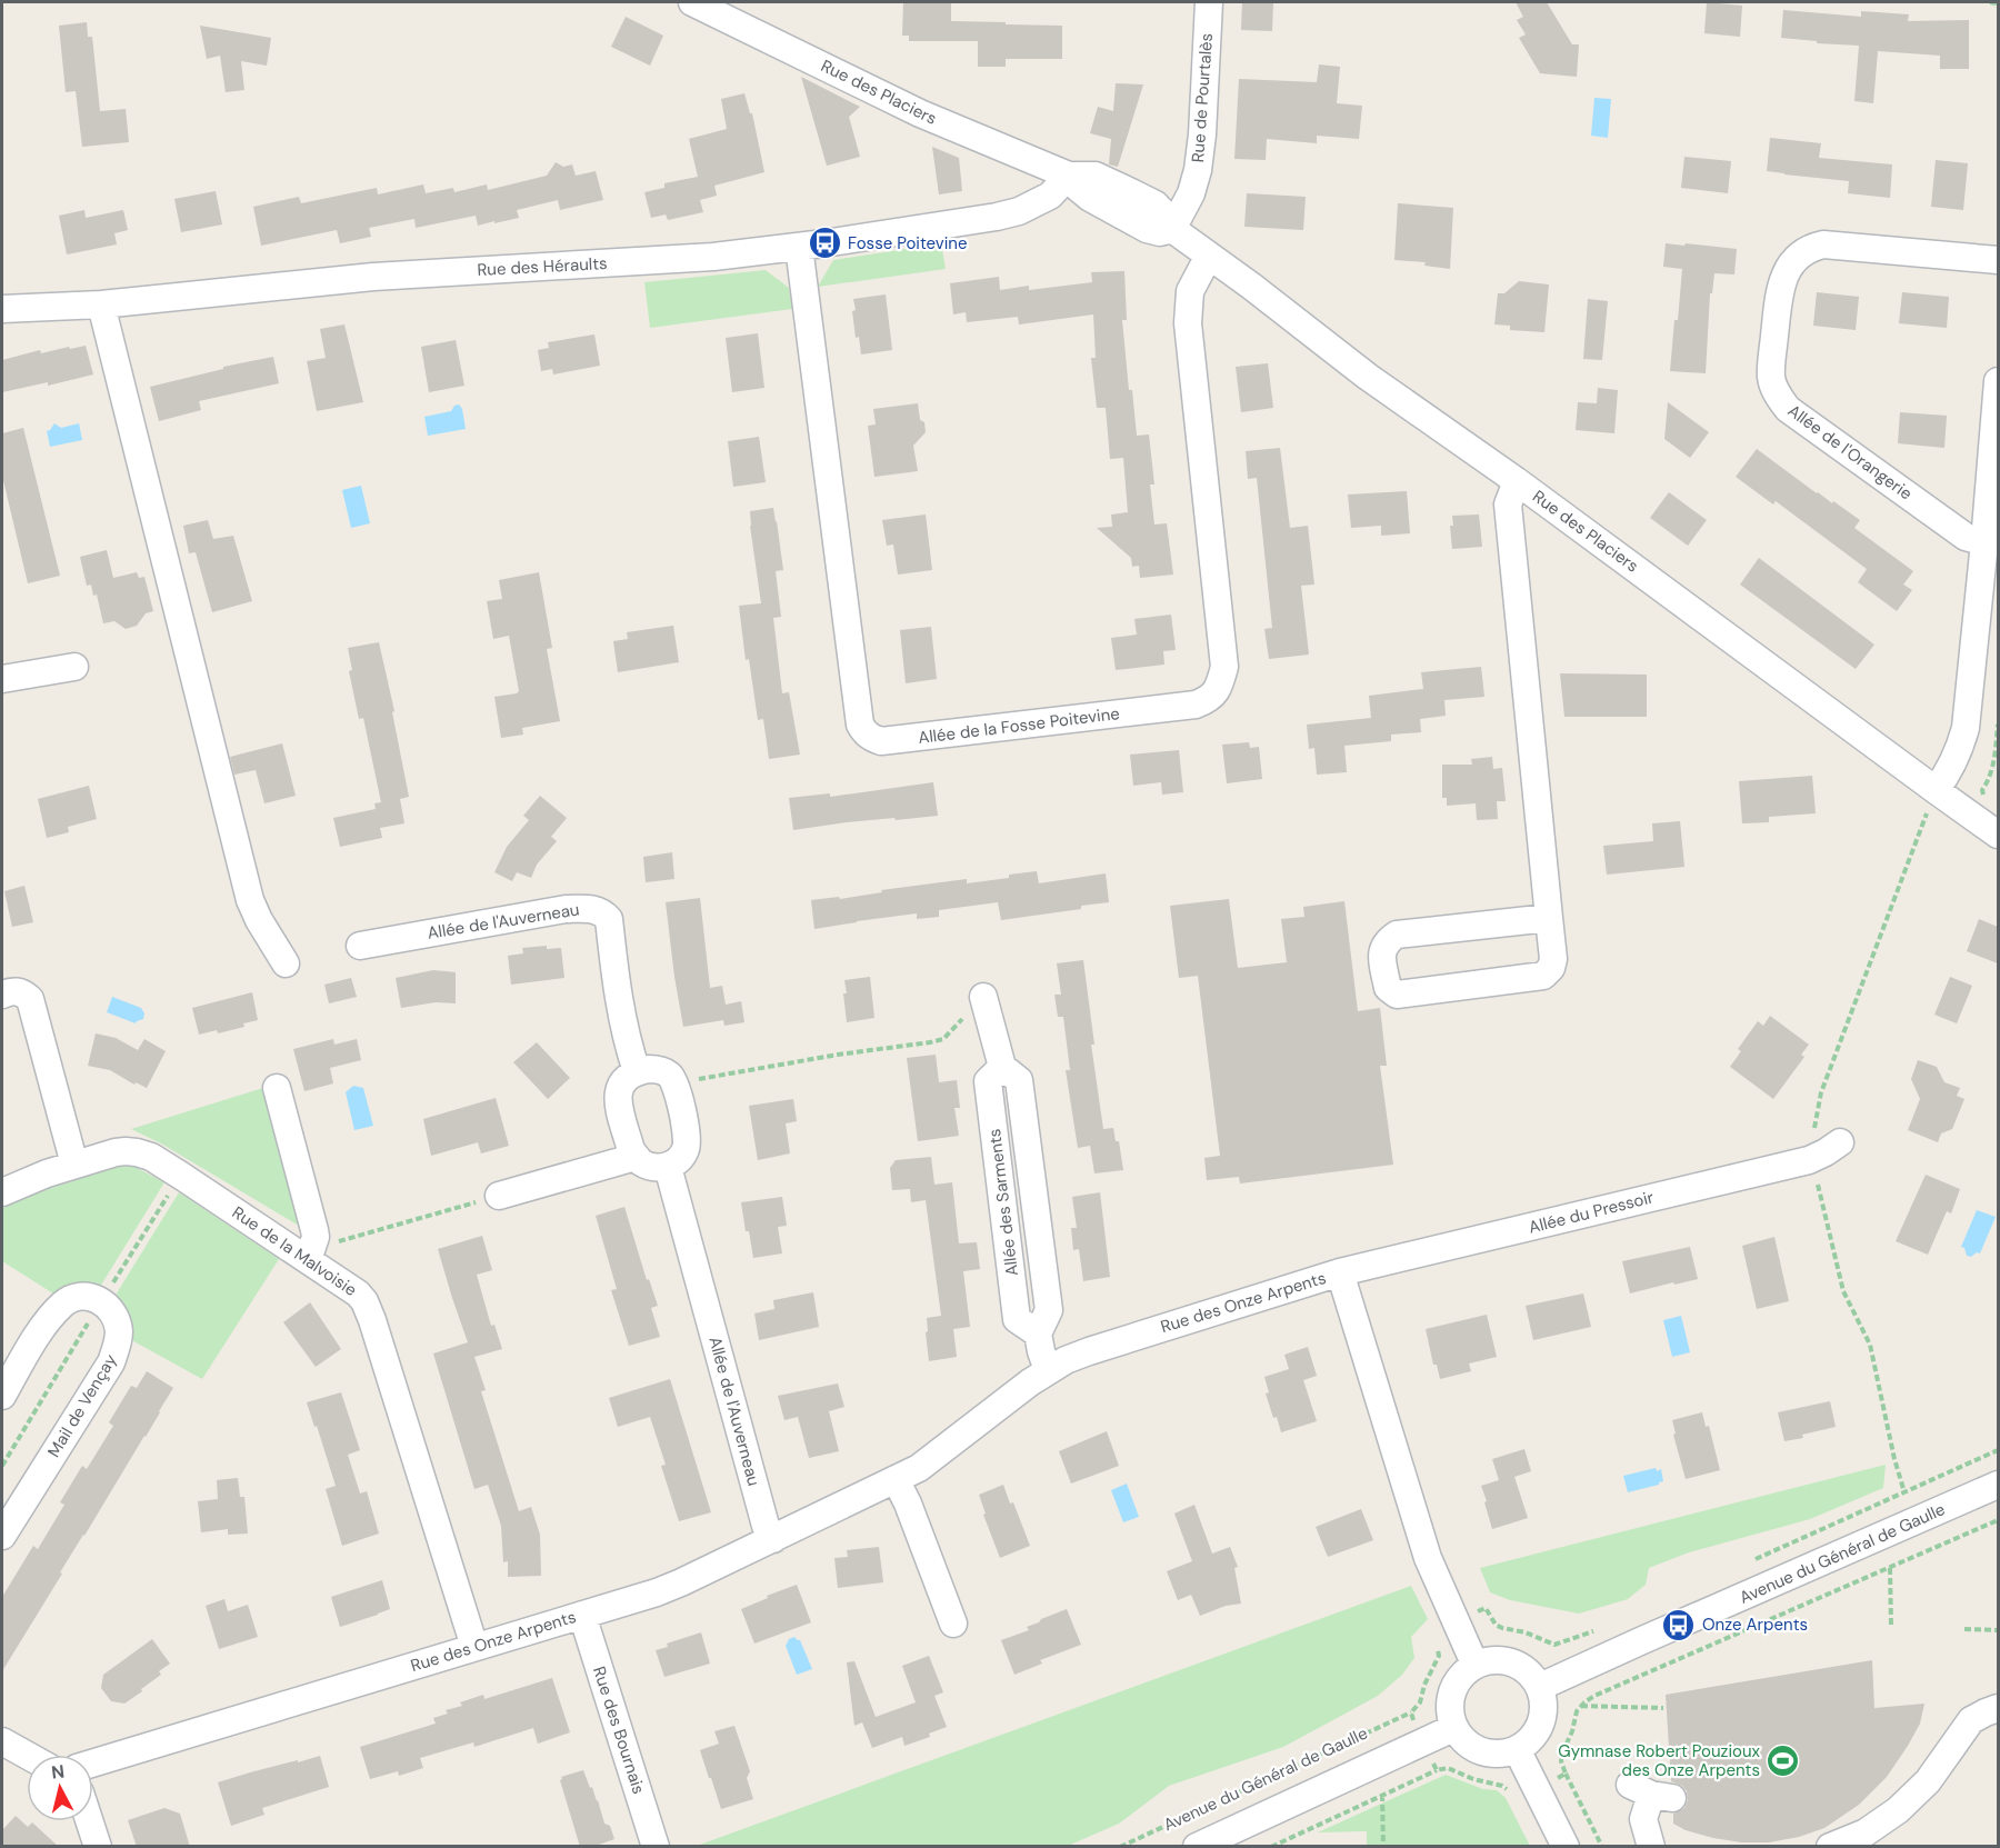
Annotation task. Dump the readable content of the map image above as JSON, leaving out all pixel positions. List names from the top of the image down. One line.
{"streets":{"street":["Rue des Placiers","Rue de Pourtalès","Rue des Héraults","Allée de l'Orangerie","Allée de la Fosse Poitevine","Allée de l'Auverneau","Allée des Sarments","Allée du Pressoir","Rue de la Malvoisie","Rue des Onze Arpents","Mail de Vençay","Avenue du Général de Gaulle","Rue des Bournais"]},"crossings":[["Rue des Placiers","Rue de Pourtalès"],["Rue des Placiers","Rue des Héraults"],["Rue des Placiers","Allée de la Fosse Poitevine"],["Rue des Héraults","Allée de la Fosse Poitevine"],["Allée de l'Auverneau","Rue des Onze Arpents"],["Allée des Sarments","Rue des Onze Arpents"],["Allée du Pressoir","Rue des Onze Arpents"],["Rue de la Malvoisie","Rue des Onze Arpents"],["Rue des Onze Arpents","Avenue du Général de Gaulle"],["Rue des Onze Arpents","Rue des Bournais"]],"places":{"bus stop":["Fosse Poitevine","Onze Arpents"],"sports":["Gymnase Robert Pouzioux des Onze Arpents"]},"north":"top"}
